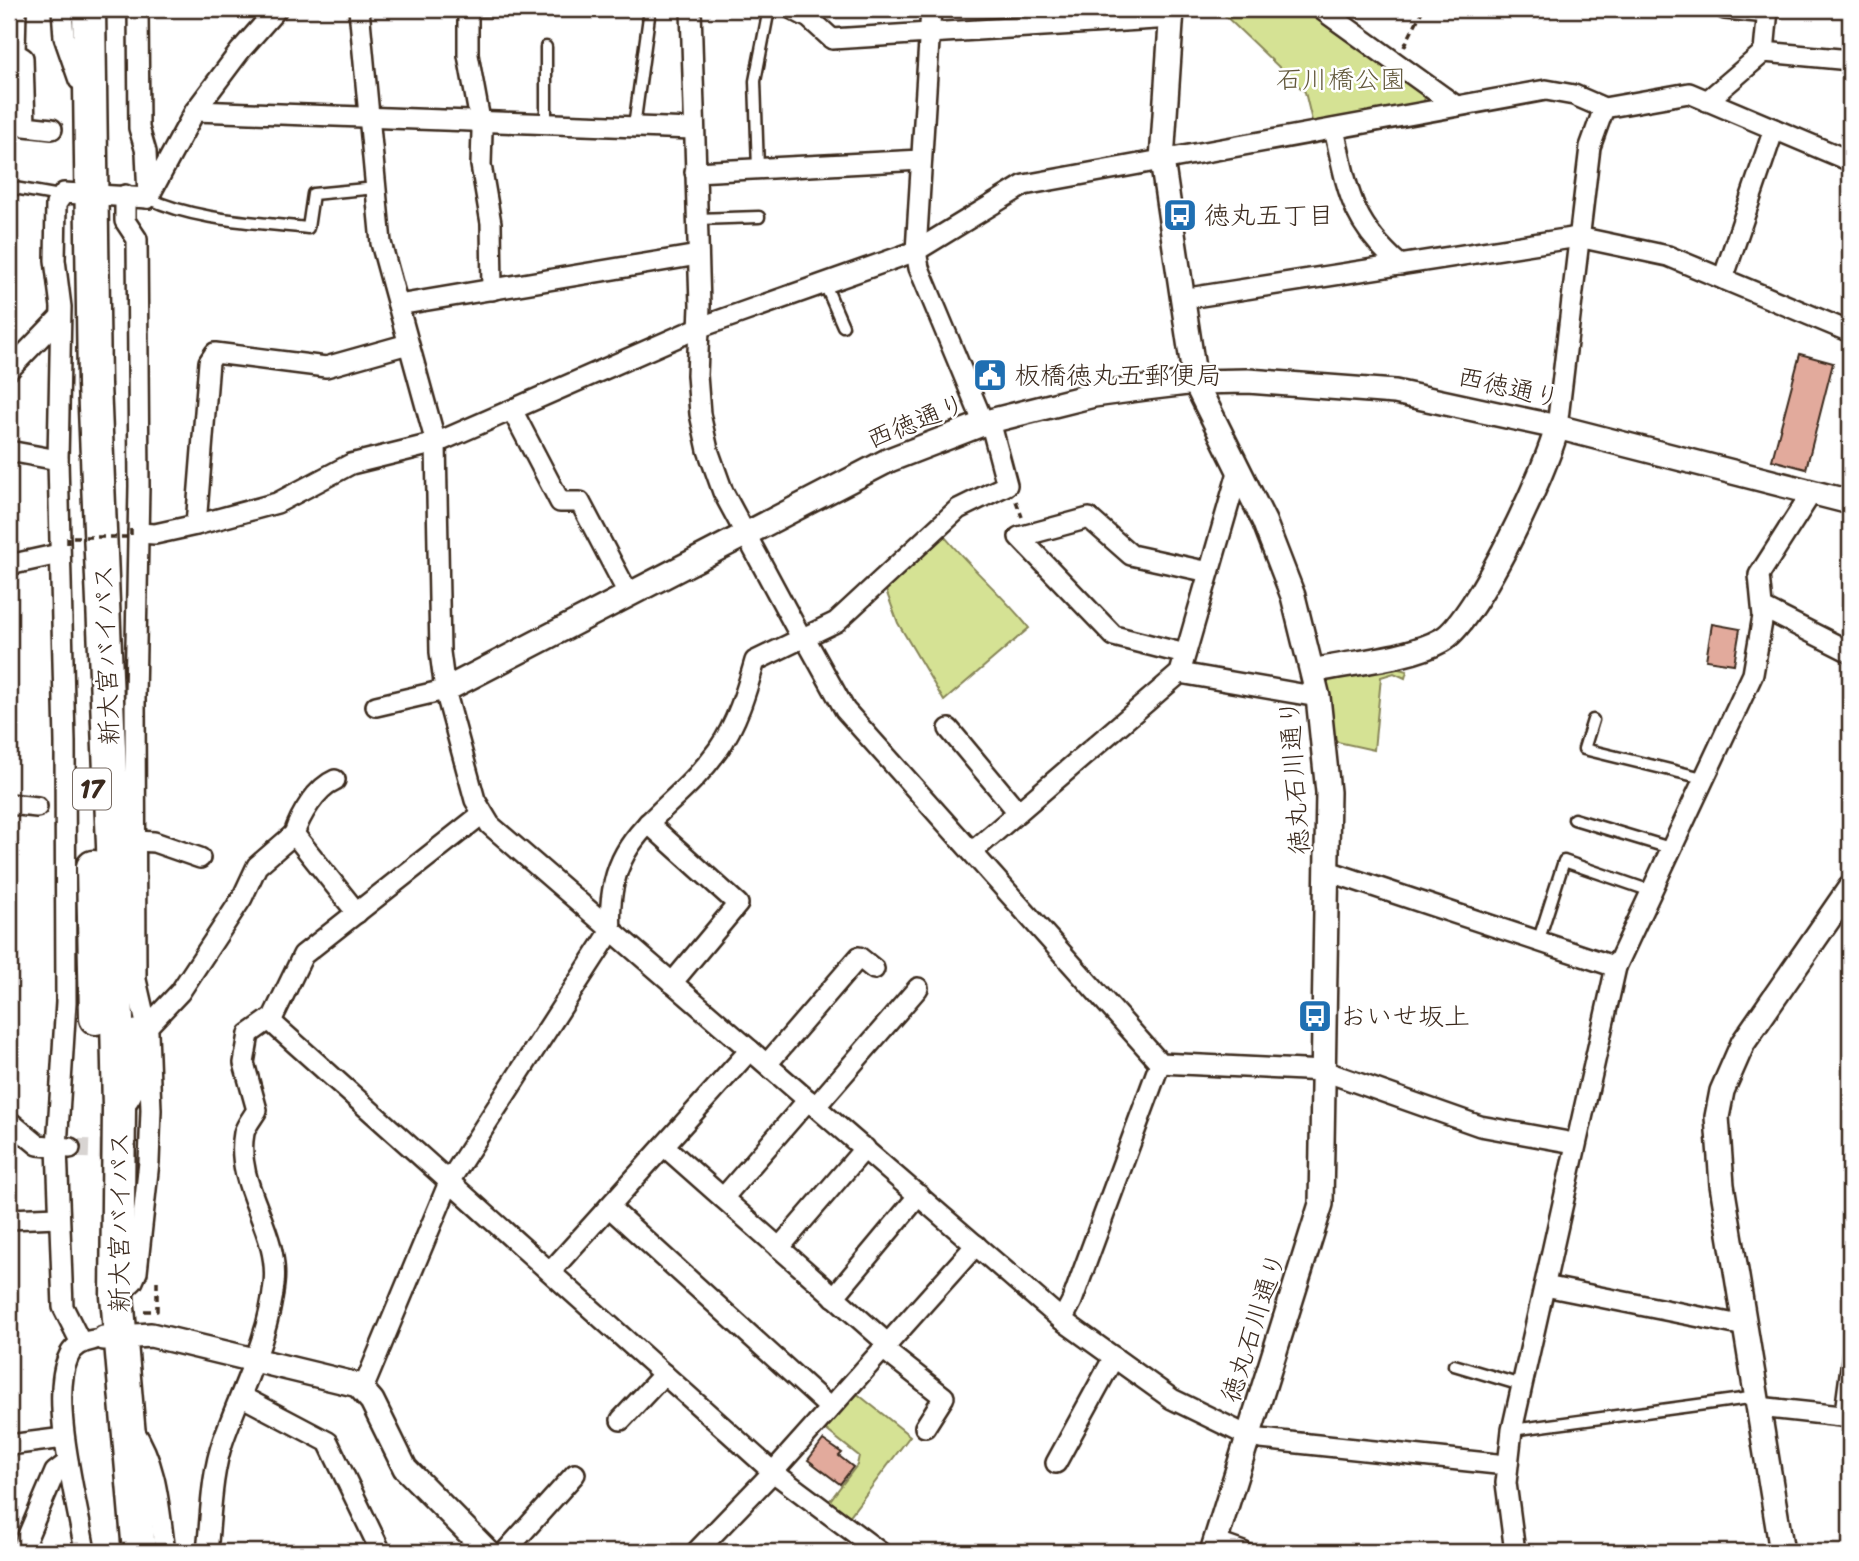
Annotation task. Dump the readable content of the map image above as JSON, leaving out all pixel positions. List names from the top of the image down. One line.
{"streets":{"highway":["新大宮バイパス","17"],"street":["西徳通り","徳丸石川通り"]},"crossings":[["西徳通り","徳丸石川通り"]],"parks":["石川橋公園"],"places":{"bus stop":["徳丸五丁目","おいせ坂上"],"public building":["板橋徳丸五郵便局"]}}
